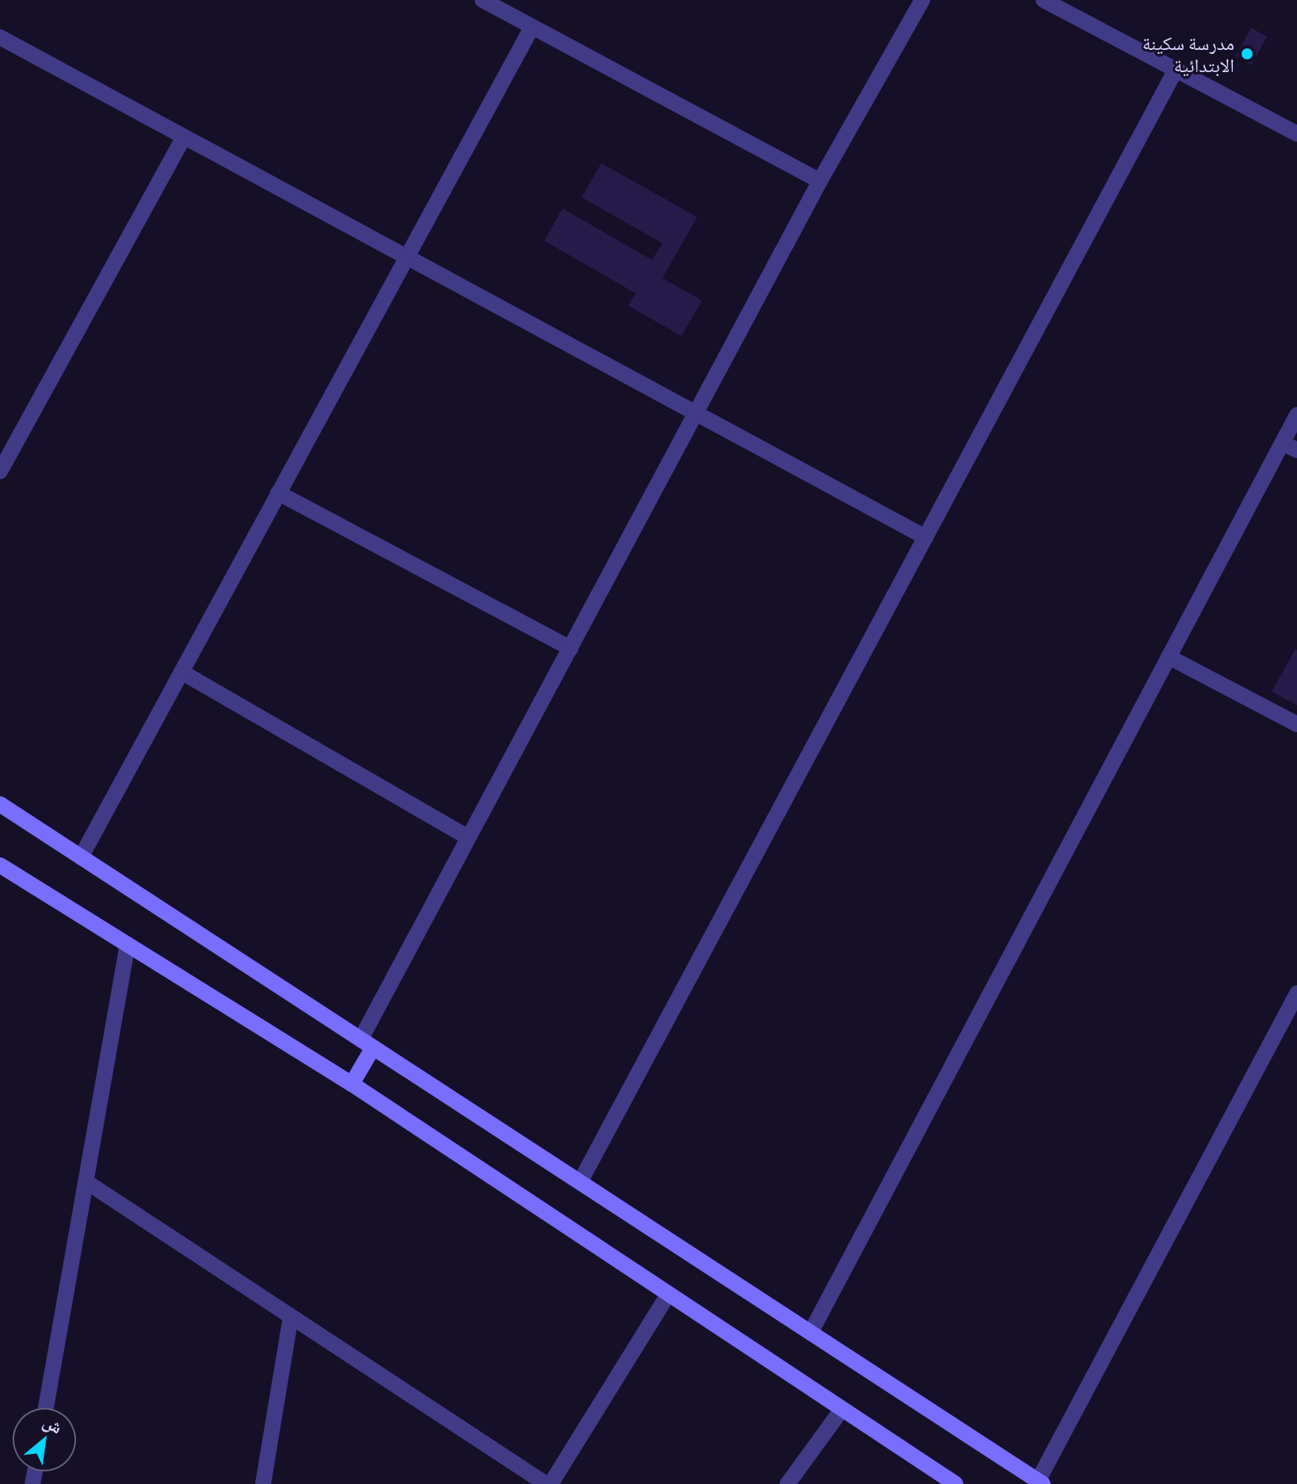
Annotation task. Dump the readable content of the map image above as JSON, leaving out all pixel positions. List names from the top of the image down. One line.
{"places":["مدرسة سكينة الابتدائية"],"north":"top right"}
